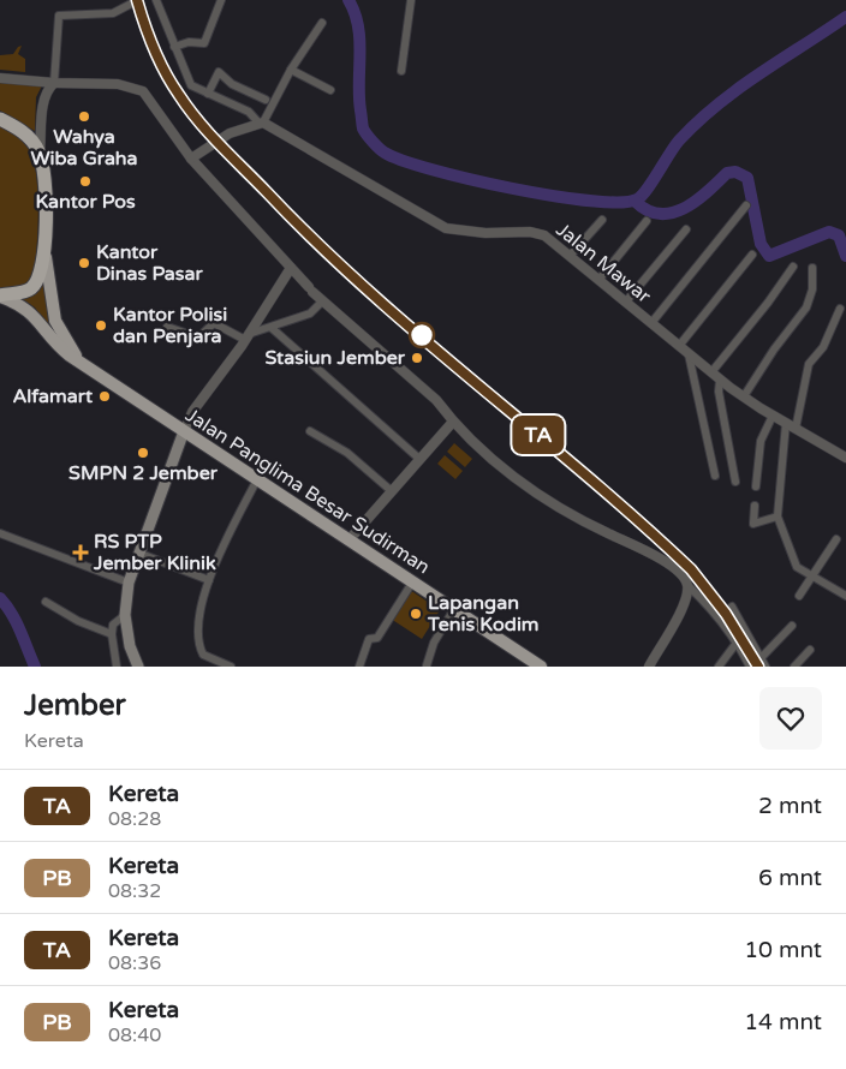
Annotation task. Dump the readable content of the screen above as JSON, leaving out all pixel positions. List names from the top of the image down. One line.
{"streets":{"main road":["Jalan Panglima Besar Sudirman"],"street":["Jalan Mawar"]},"places":{"other":["Wahya Wiba Graha","Kantor Pos","Kantor Dinas Pasar","Kantor Polisi dan Penjara","Stasiun Jember","Alfamart","SMPN 2 Jember","Lapangan Tenis Kodim"],"health":["RS PTP Jember Klinik"]},"page":{"on_map":"TA","heading":["Jember","Kereta"],"list":[{"mark":"TA","name":"Kereta","note":"08:28","value":"2 mnt"},{"mark":"PB","name":"Kereta","note":"08:32","value":"6 mnt"},{"mark":"TA","name":"Kereta","note":"08:36","value":"10 mnt"},{"mark":"PB","name":"Kereta","note":"08:40","value":"14 mnt"}]}}
